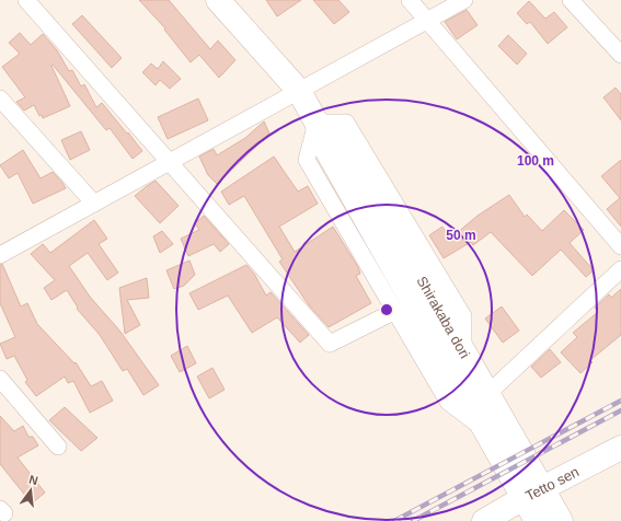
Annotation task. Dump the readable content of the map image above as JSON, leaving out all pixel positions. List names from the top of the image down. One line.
{"streets":{"main road":["Shirakaba dori","Tetto sen"]},"crossings":[["Shirakaba dori","Tetto sen"]],"north":"top","rings":["100 m","50 m"]}
